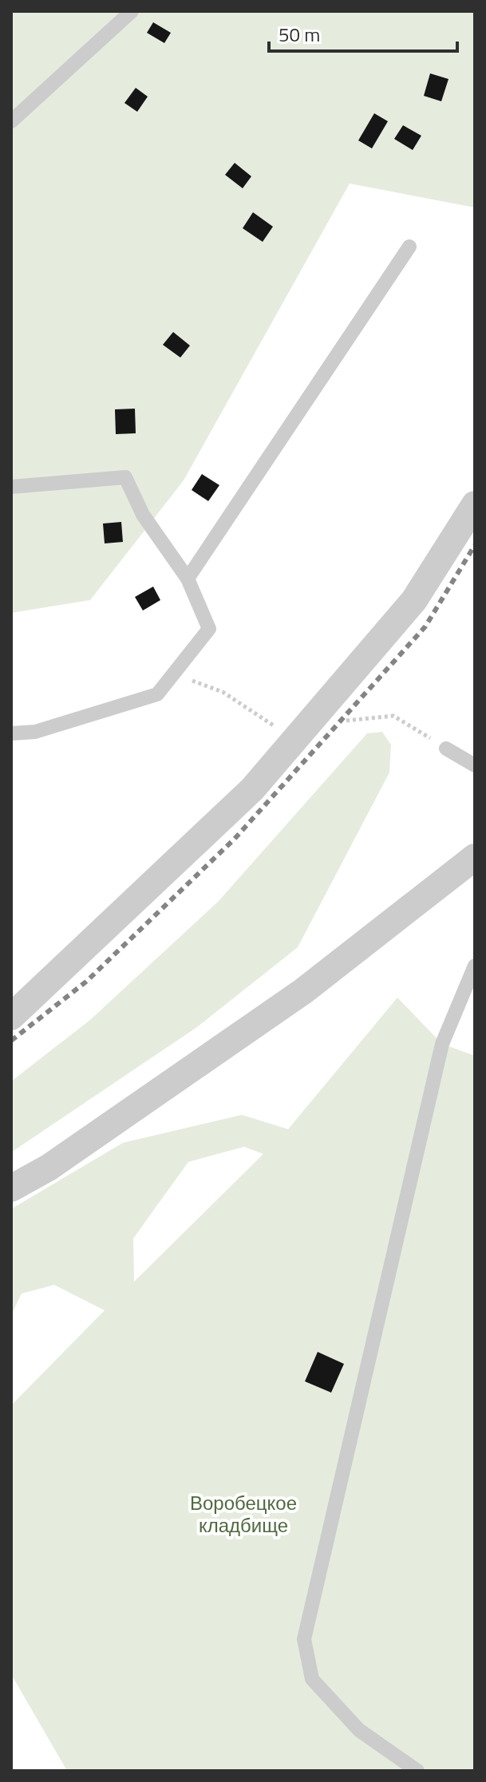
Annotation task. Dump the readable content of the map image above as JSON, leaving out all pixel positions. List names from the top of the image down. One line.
{"parks":["Воробецкое кладбище"],"scale_bar":"50 m"}
